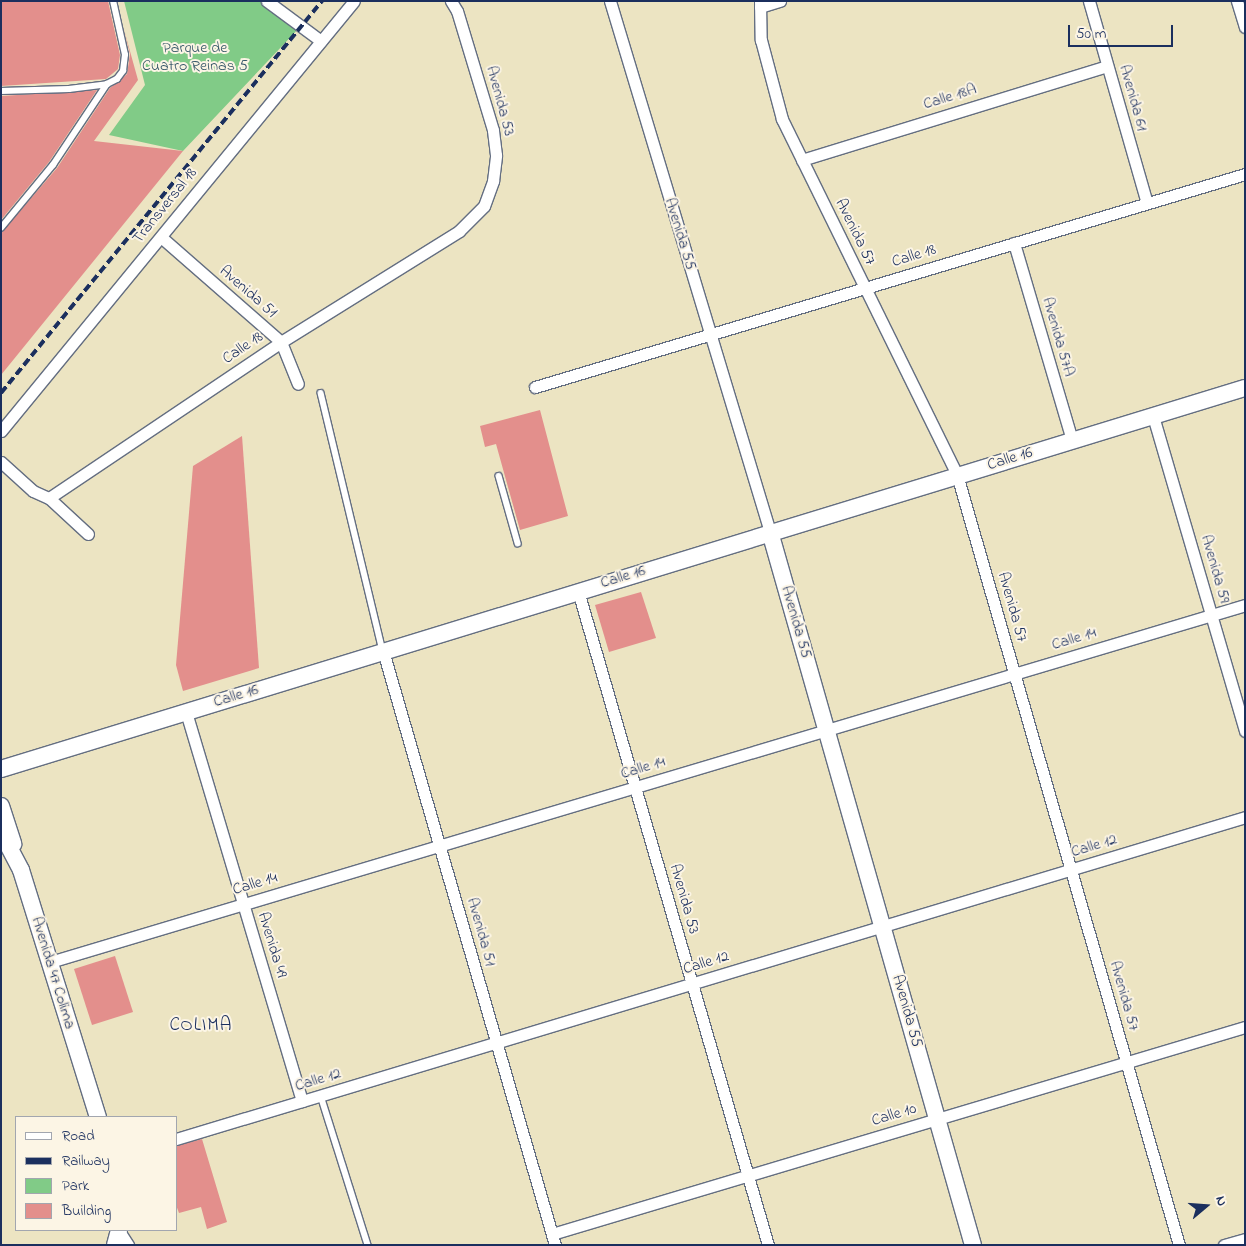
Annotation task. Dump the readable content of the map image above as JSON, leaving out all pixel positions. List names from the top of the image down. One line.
{"streets":{"street":["Calle 18A","Avenida 61","Avenida 53","Transversal 18","Avenida 57","Avenida 55","Calle 18","Avenida 51","Avenida 57A","Calle 16","Avenida 59","Calle 14","Calle 12","Avenida 49","Avenida 47 Colima","Calle 10"]},"crossings":[["Calle 18A","Avenida 61"],["Calle 18A","Avenida 57"],["Avenida 61","Calle 18"],["Avenida 53","Calle 18"],["Avenida 53","Calle 16"],["Avenida 53","Calle 14"],["Avenida 53","Calle 12"],["Avenida 53","Calle 10"],["Transversal 18","Avenida 51"],["Avenida 57","Calle 18"],["Avenida 57","Calle 16"],["Avenida 57","Calle 14"],["Avenida 57","Calle 12"],["Avenida 57","Calle 10"],["Avenida 55","Calle 18"],["Avenida 55","Calle 16"],["Avenida 55","Calle 14"],["Avenida 55","Calle 12"],["Avenida 55","Calle 10"],["Calle 18","Avenida 51"],["Calle 18","Avenida 57A"],["Avenida 51","Calle 16"],["Avenida 51","Calle 14"],["Avenida 51","Calle 12"],["Avenida 51","Calle 10"],["Avenida 57A","Calle 16"],["Calle 16","Avenida 59"],["Calle 16","Avenida 49"],["Avenida 59","Calle 14"],["Calle 14","Avenida 49"],["Calle 14","Avenida 47 Colima"],["Calle 12","Avenida 49"]],"districts":["COLIMA"],"parks":["Parque de Cuatro Reinas 5"],"legend":["Road","Railway","Park","Building"],"scale_bar":"50 m","north":"right"}
